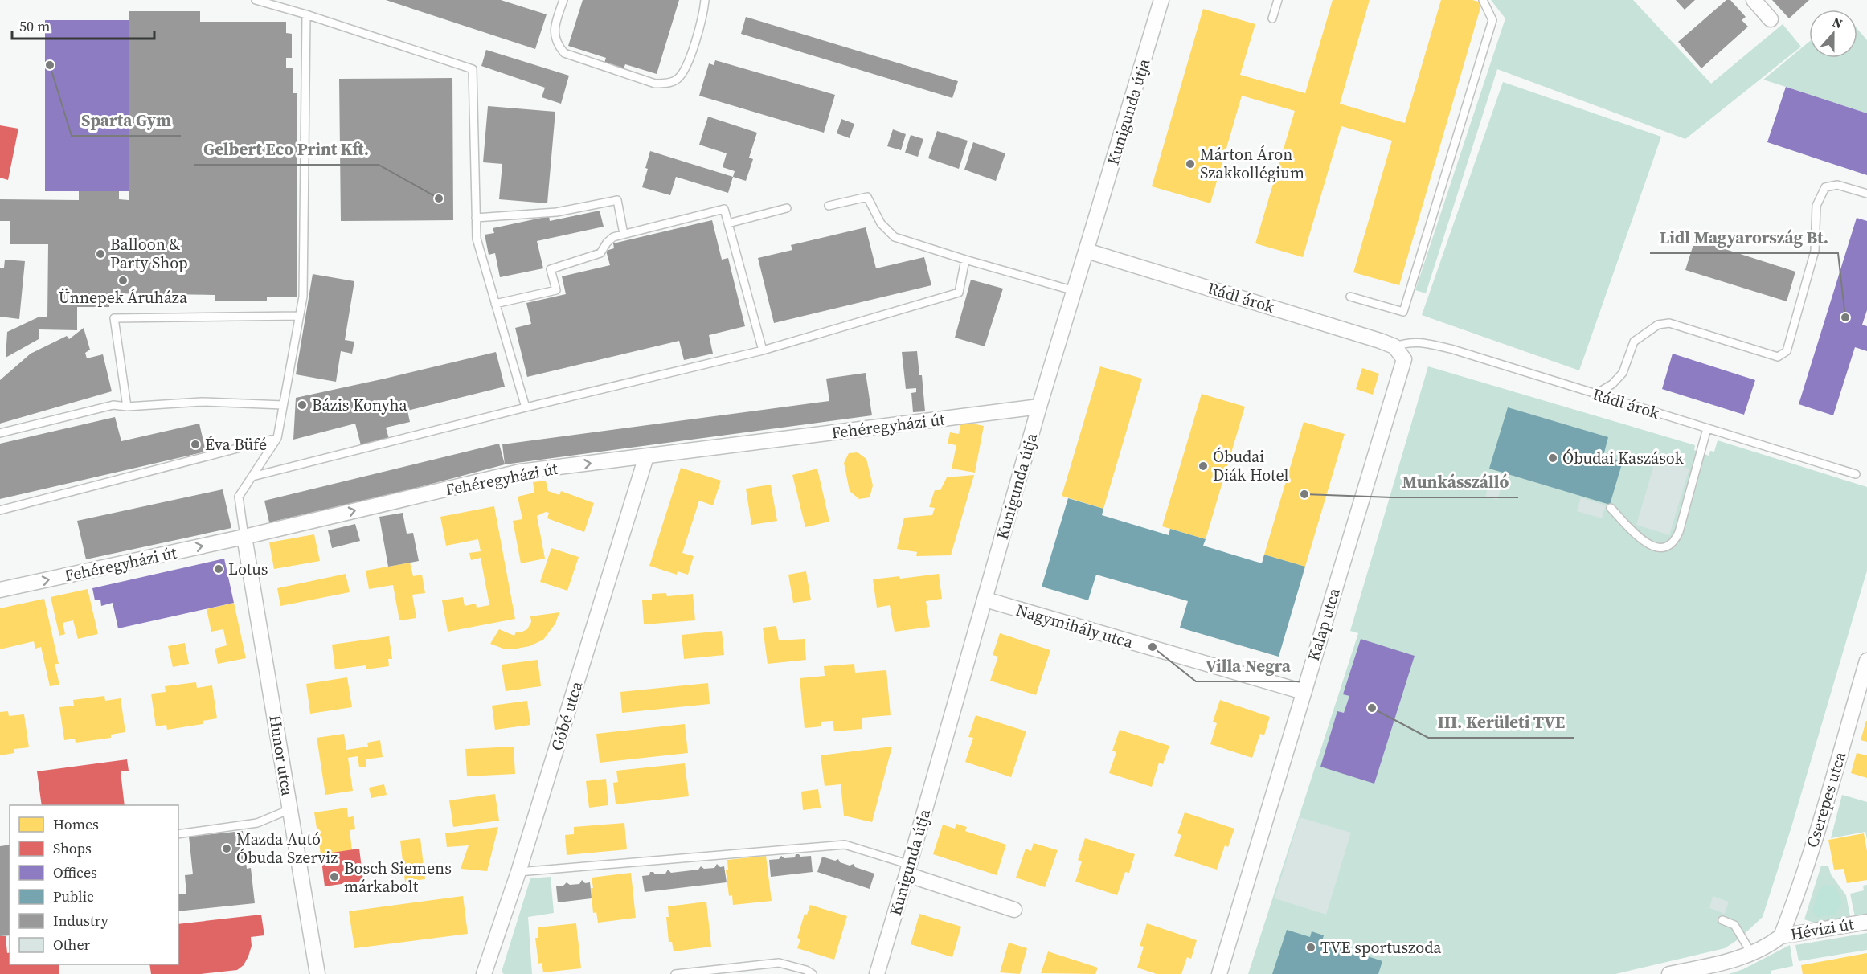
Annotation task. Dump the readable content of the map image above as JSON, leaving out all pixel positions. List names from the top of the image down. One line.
{"streets":{"street":["Kunigunda útja","Rádl árok","Fehéregyházi út","Kalap utca","Nagymihály utca","Góbé utca","Hunor utca","Cserepes utca","Hévízi út"]},"crossings":[["Kunigunda útja","Rádl árok"],["Kunigunda útja","Fehéregyházi út"],["Kunigunda útja","Nagymihály utca"],["Rádl árok","Kalap utca"],["Fehéregyházi út","Góbé utca"],["Fehéregyházi út","Hunor utca"],["Kalap utca","Nagymihály utca"],["Cserepes utca","Hévízi út"]],"one_way":["Fehéregyházi út"],"places":["Sparta Gym","Márton Áron Szakkollégium","Gelbert Eco Print Kft.","Balloon & Party Shop","Ünnepek Áruháza","Lidl Magyarország Bt.","Bázis Konyha","Éva Büfé","Óbudai Kaszások","Óbudai Diák Hotel","Munkásszálló","Lotus","Villa Negra","III. Kerületi TVE","Mazda Autó Óbuda Szerviz","Bosch Siemens márkabolt","TVE sportuszoda"],"legend":["Homes","Shops","Offices","Public","Industry","Other"],"scale_bar":"50 m","north":"top"}
